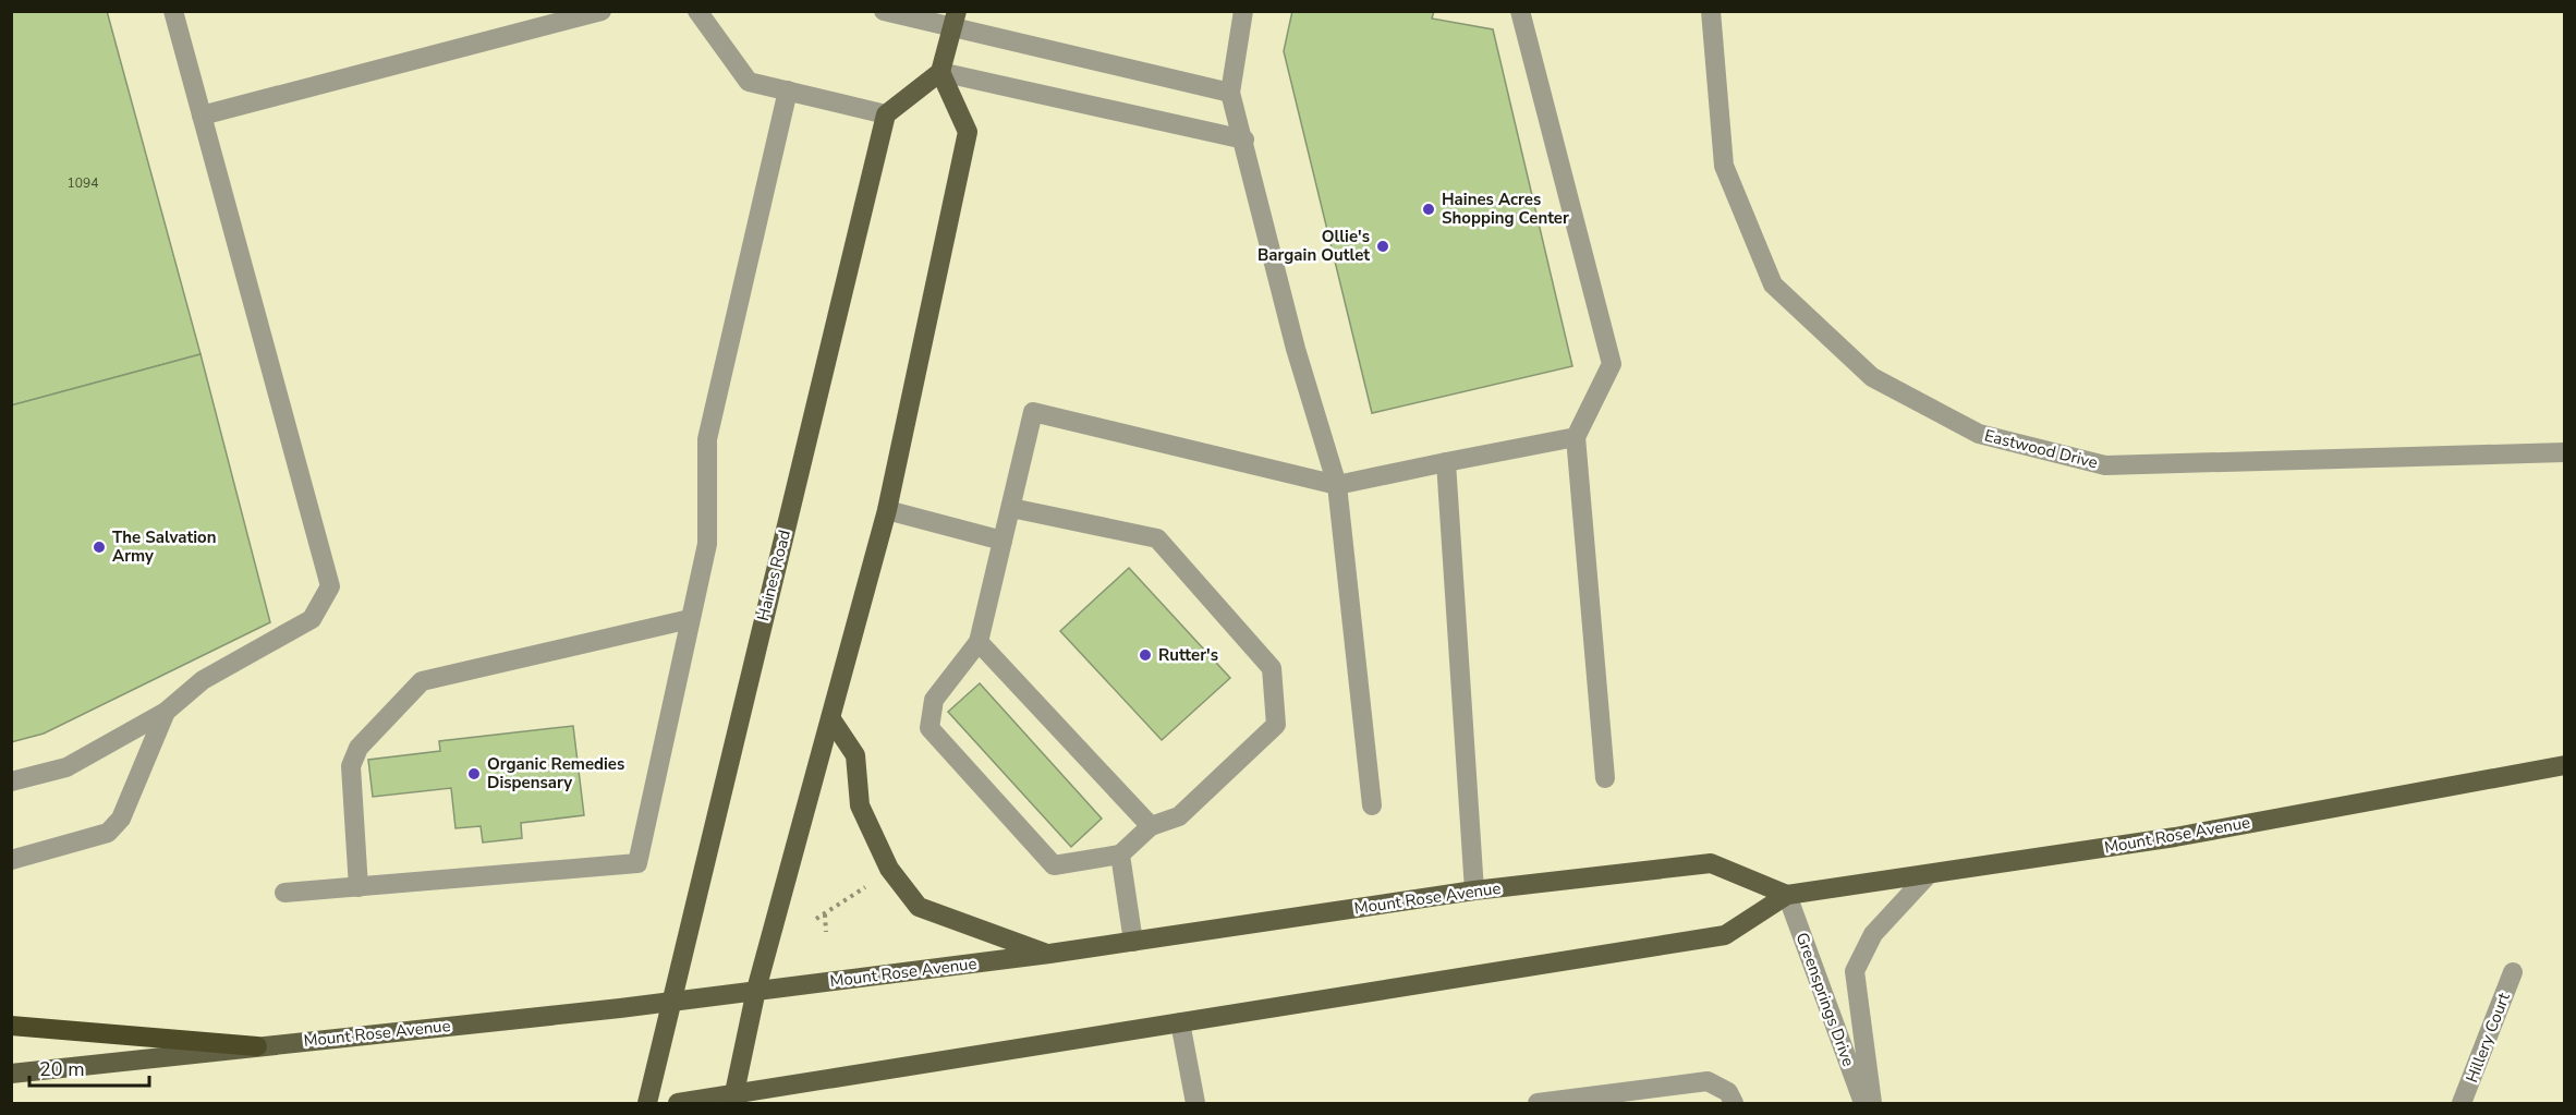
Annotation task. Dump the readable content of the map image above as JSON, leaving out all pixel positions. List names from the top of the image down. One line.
{"streets":{"main road":["Haines Road","Mount Rose Avenue"],"street":["Eastwood Drive","Greensprings Drive","Hillery Court"]},"crossings":[["Haines Road","Mount Rose Avenue"],["Mount Rose Avenue","Greensprings Drive"]],"places":["Haines Acres Shopping Center","Ollie's Bargain Outlet","The Salvation Army","Rutter's","Organic Remedies Dispensary"],"house_numbers":["1094"],"scale_bar":"20 m"}
